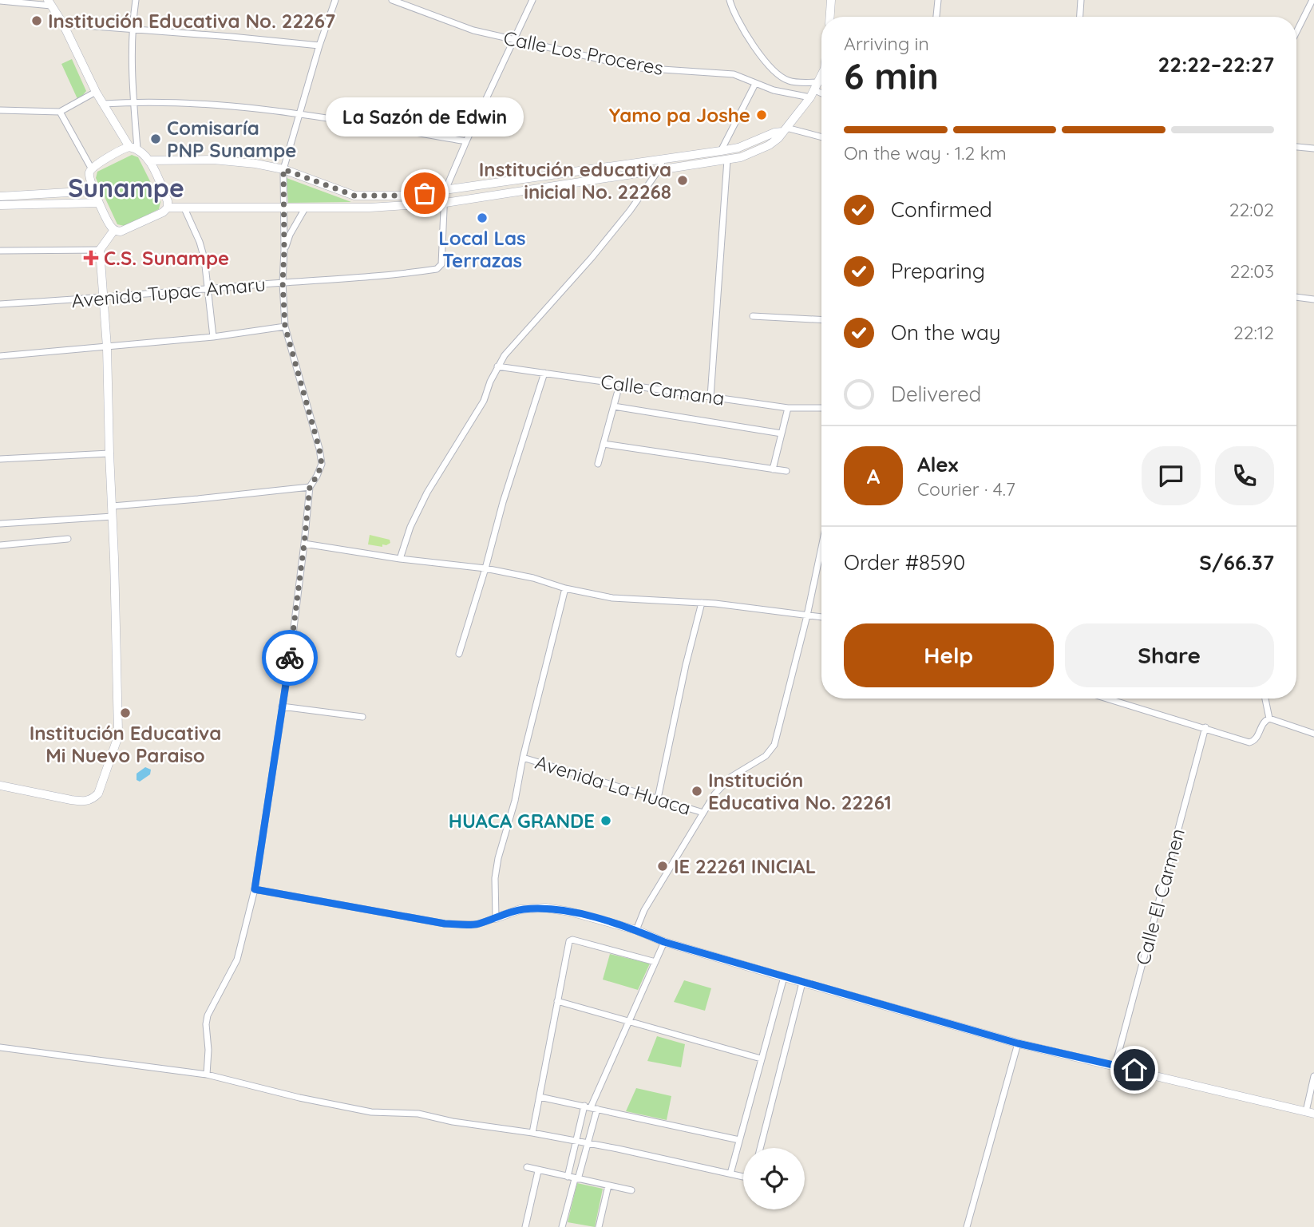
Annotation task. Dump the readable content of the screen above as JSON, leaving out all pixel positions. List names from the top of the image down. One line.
{"streets":{"street":["Calle Los Proceres","Avenida Tupac Amaru","Calle Camana","Avenida La Huaca","Calle El Carmen"]},"districts":["Sunampe"],"places":{"other":["Institución Educativa No. 22267","Yamo pa Joshe","Comisaría PNP Sunampe","Institución educativa inicial No. 22268","La Sazón de Edwin","Local Las Terrazas","Institución Educativa Mi Nuevo Paraiso","Institución Educativa No. 22261","HUACA GRANDE","IE 22261 INICIAL"],"health":["C.S. Sunampe"]},"page":{"heading":["6 min","Arriving in","22:22–22:27"],"panel":["Alex","Courier · 4.7","Order #8590","S/66.37"],"bubble":"La Sazón de Edwin","bar":"On the way · 1.2 km","list":[["Confirmed","22:02"],["Preparing","22:03"],["On the way","22:12"],"Delivered"],"round":"A","buttons":["Help","Share"]}}
